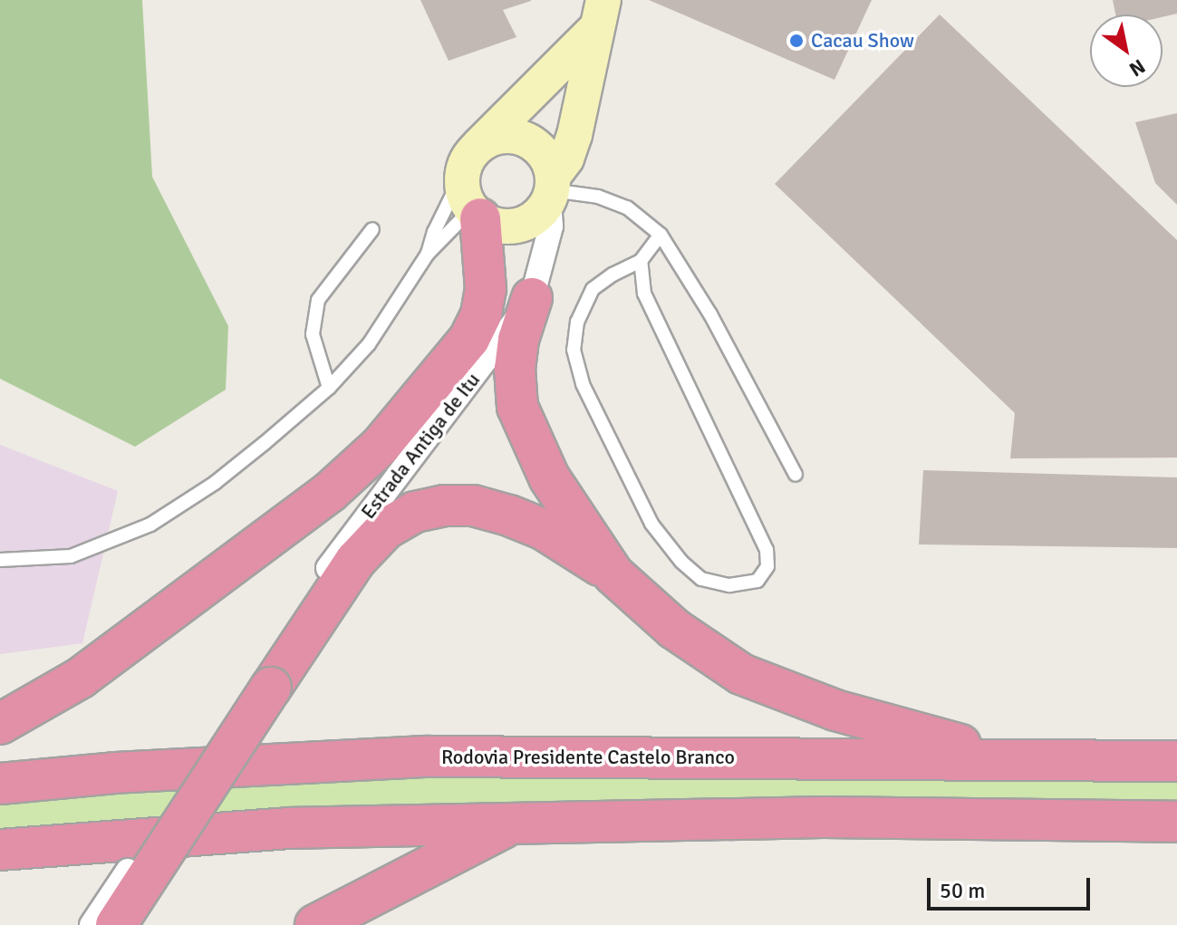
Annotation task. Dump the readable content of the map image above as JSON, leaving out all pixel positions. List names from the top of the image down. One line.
{"streets":{"highway":["Rodovia Presidente Castelo Branco"],"main road":["Estrada Antiga de Itu"]},"places":["Cacau Show"],"scale_bar":"50 m","north":"bottom right"}
